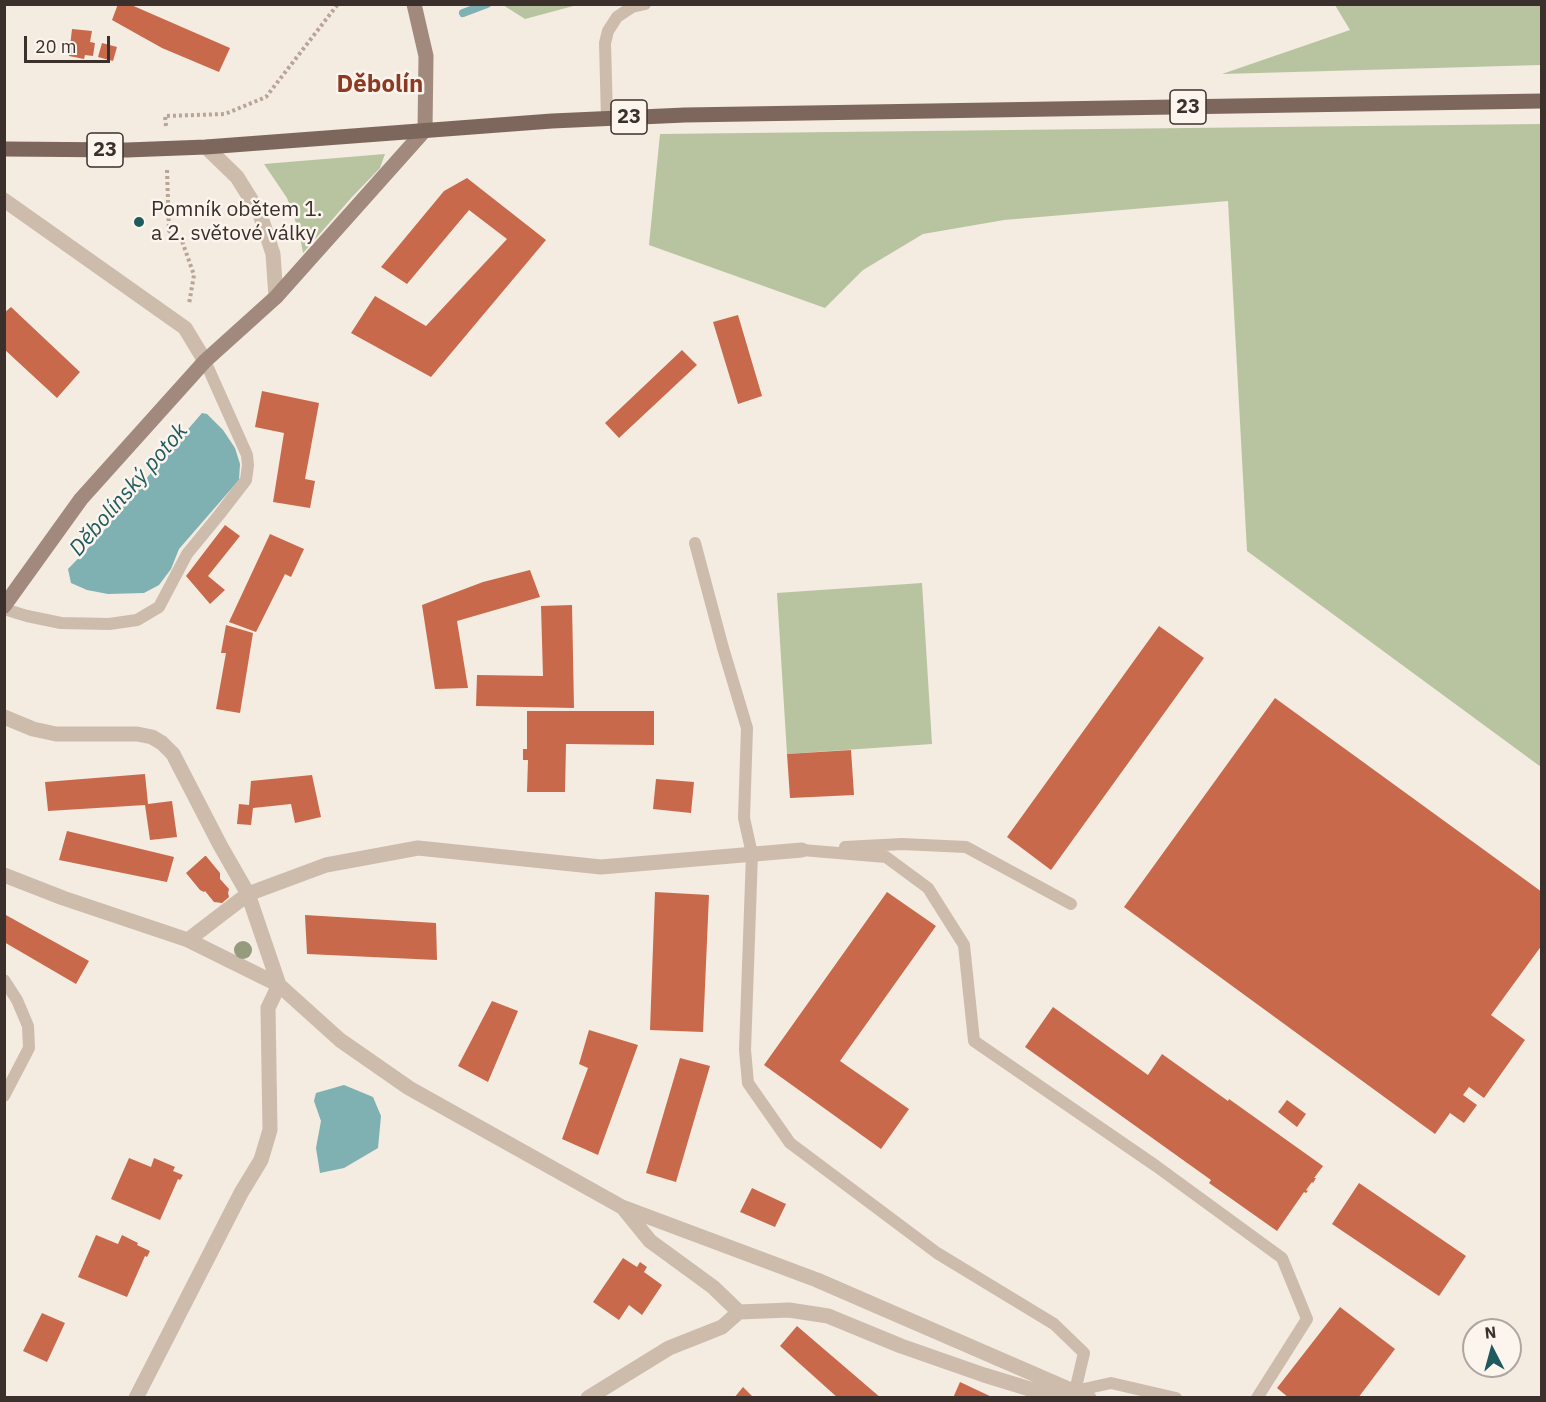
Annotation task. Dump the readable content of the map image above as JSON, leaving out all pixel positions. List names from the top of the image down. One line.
{"streets":{"main road":["23"]},"districts":["Děbolín"],"water":["Děbolínský potok"],"places":["Pomník obětem 1. a 2. světové války"],"scale_bar":"20 m","north":"top"}
